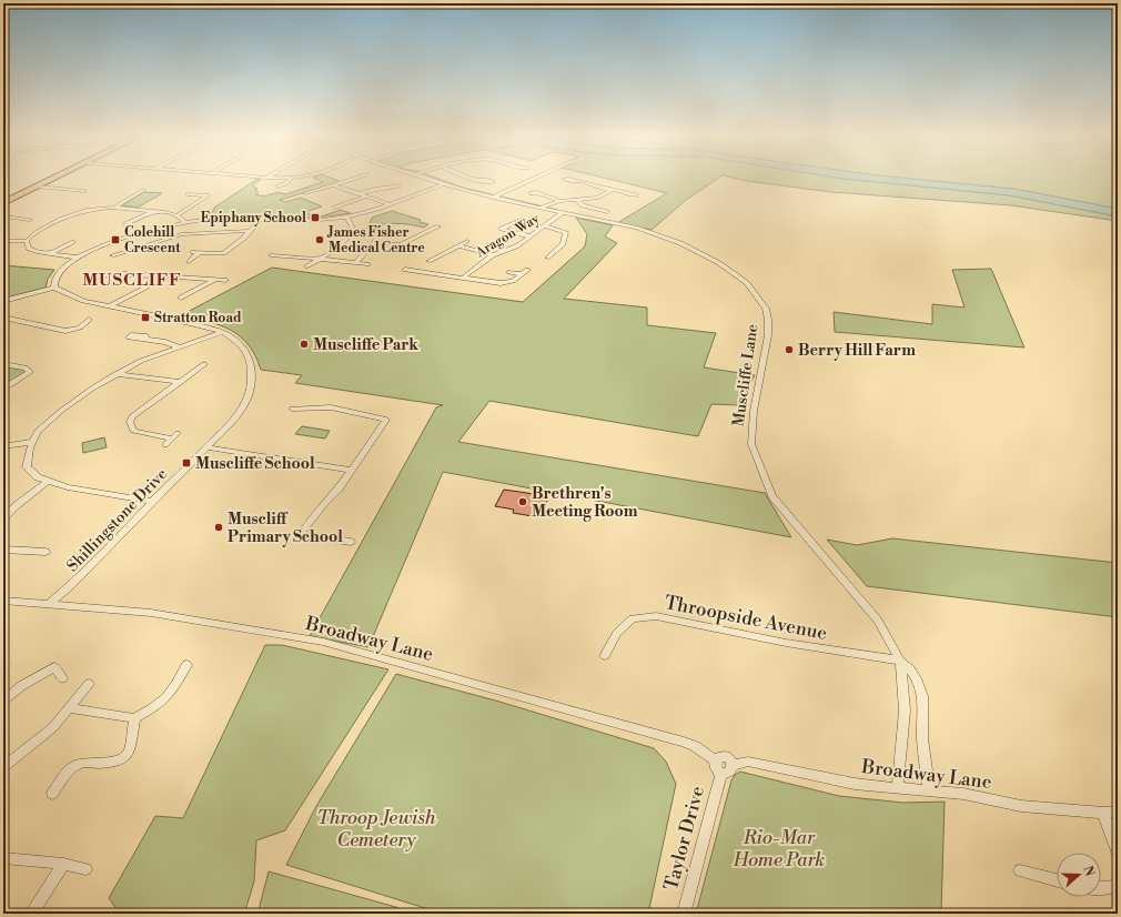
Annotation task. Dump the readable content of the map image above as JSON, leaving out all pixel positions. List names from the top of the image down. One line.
{"streets":{"street":["Aragon Way","Muscliffe Lane","Shillingstone Drive","Throopside Avenue","Broadway Lane","Taylor Drive"]},"crossings":[["Aragon Way","Muscliffe Lane"],["Muscliffe Lane","Throopside Avenue"],["Muscliffe Lane","Broadway Lane"],["Shillingstone Drive","Broadway Lane"],["Broadway Lane","Taylor Drive"]],"districts":["MUSCLIFF"],"parks":["Throop Jewish Cemetery","Rio-Mar Home Park"],"places":{"transit":["Epiphany School","Colehill Crescent","Stratton Road","Muscliffe School"],"other":["James Fisher Medical Centre","Muscliffe Park","Berry Hill Farm","Brethren's Meeting Room","Muscliff Primary School"]},"north":"right"}
